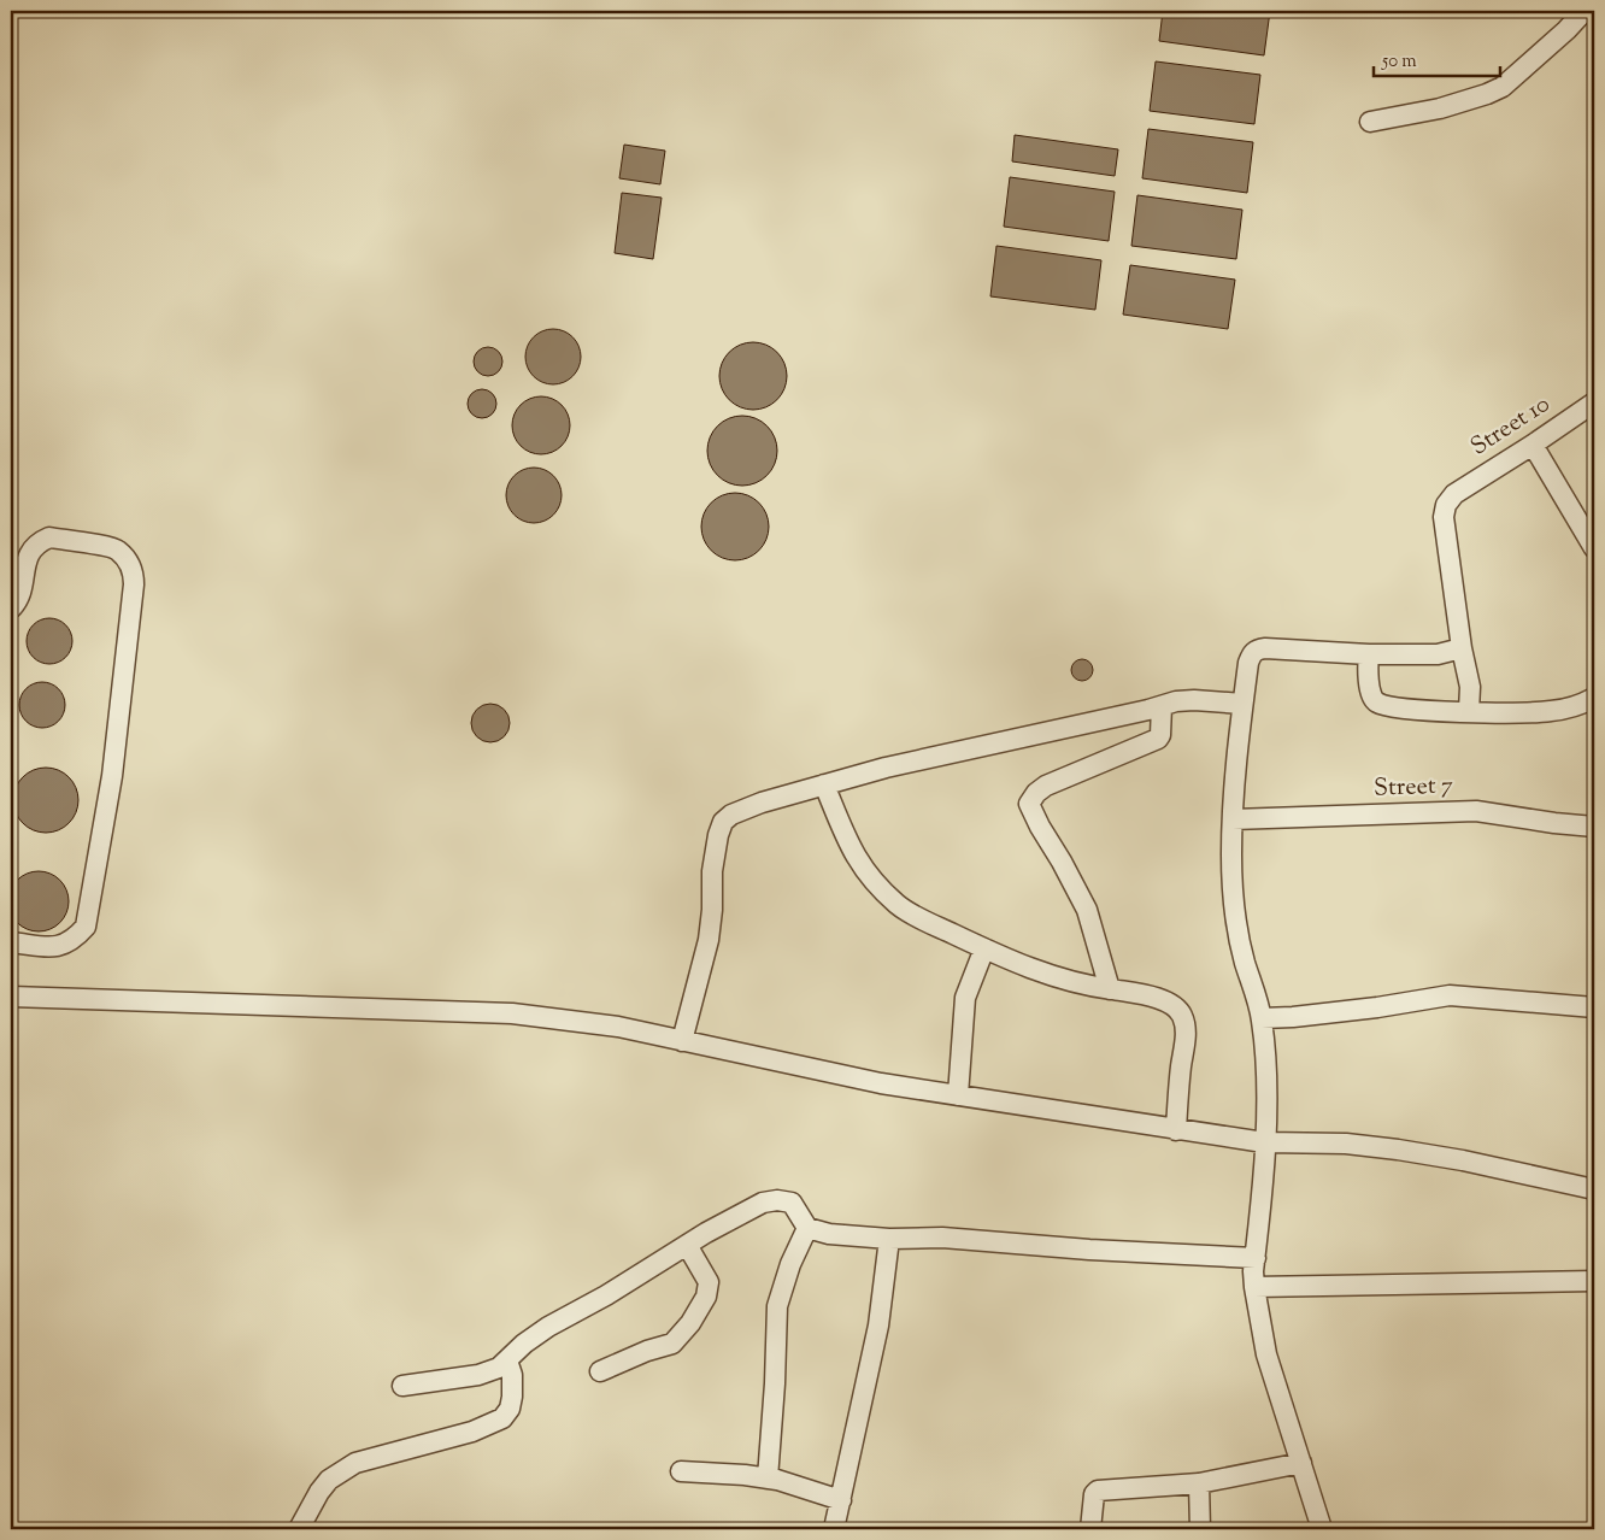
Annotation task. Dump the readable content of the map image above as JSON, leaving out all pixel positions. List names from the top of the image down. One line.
{"streets":{"street":["Street 10","Street 7"]},"scale_bar":"50 m"}
